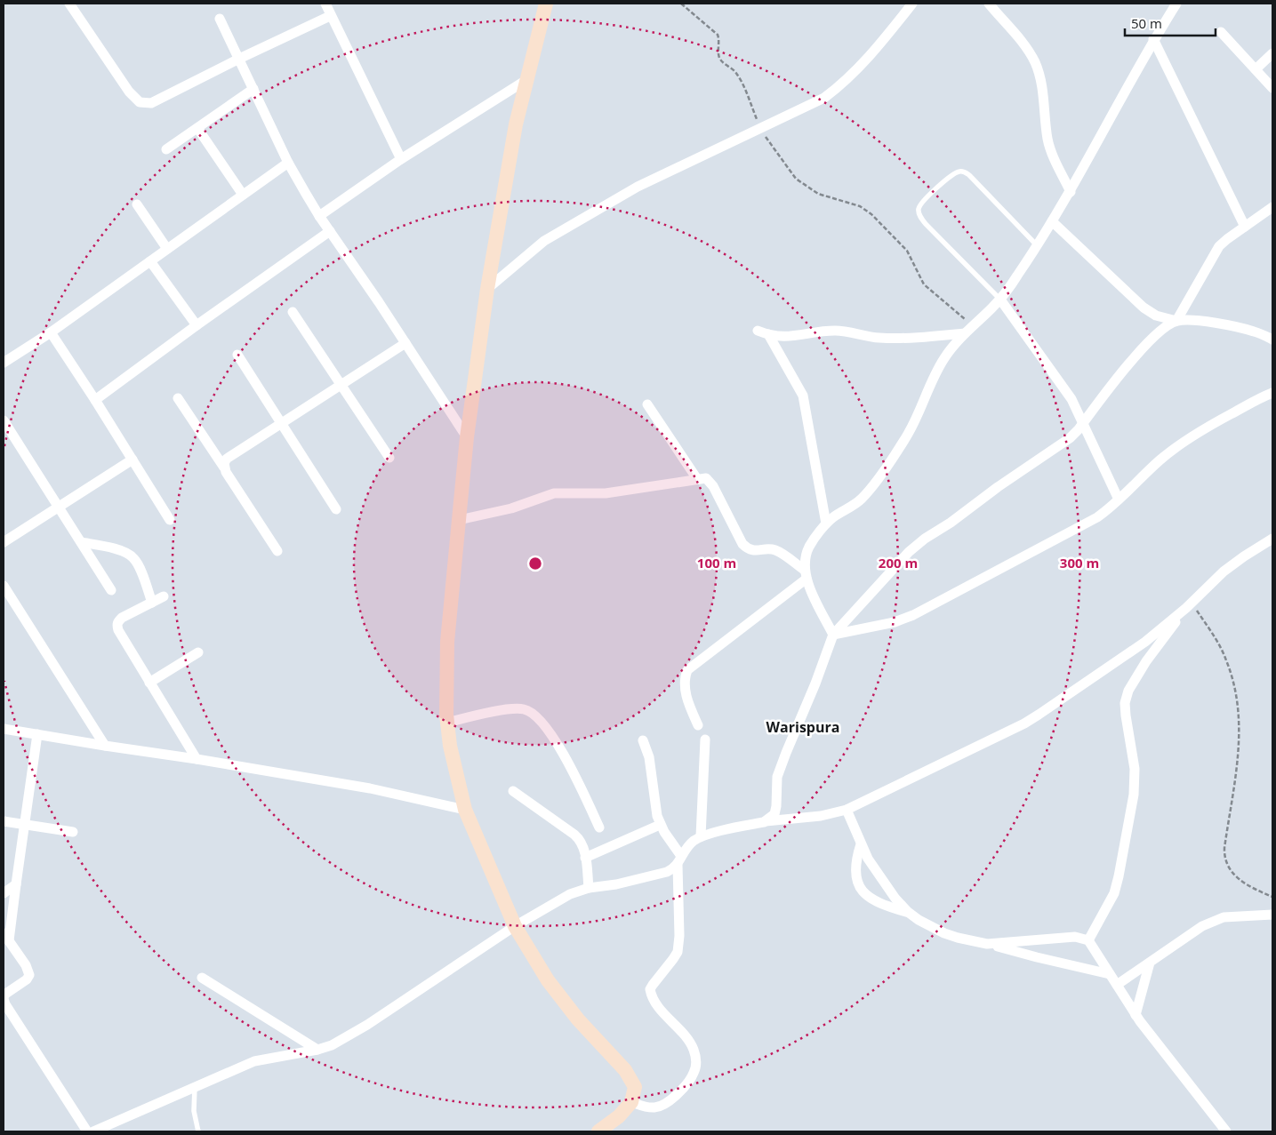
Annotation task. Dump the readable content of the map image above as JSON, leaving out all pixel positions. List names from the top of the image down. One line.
{"districts":["Warispura"],"scale_bar":"50 m","rings":["100 m","200 m","300 m"]}
